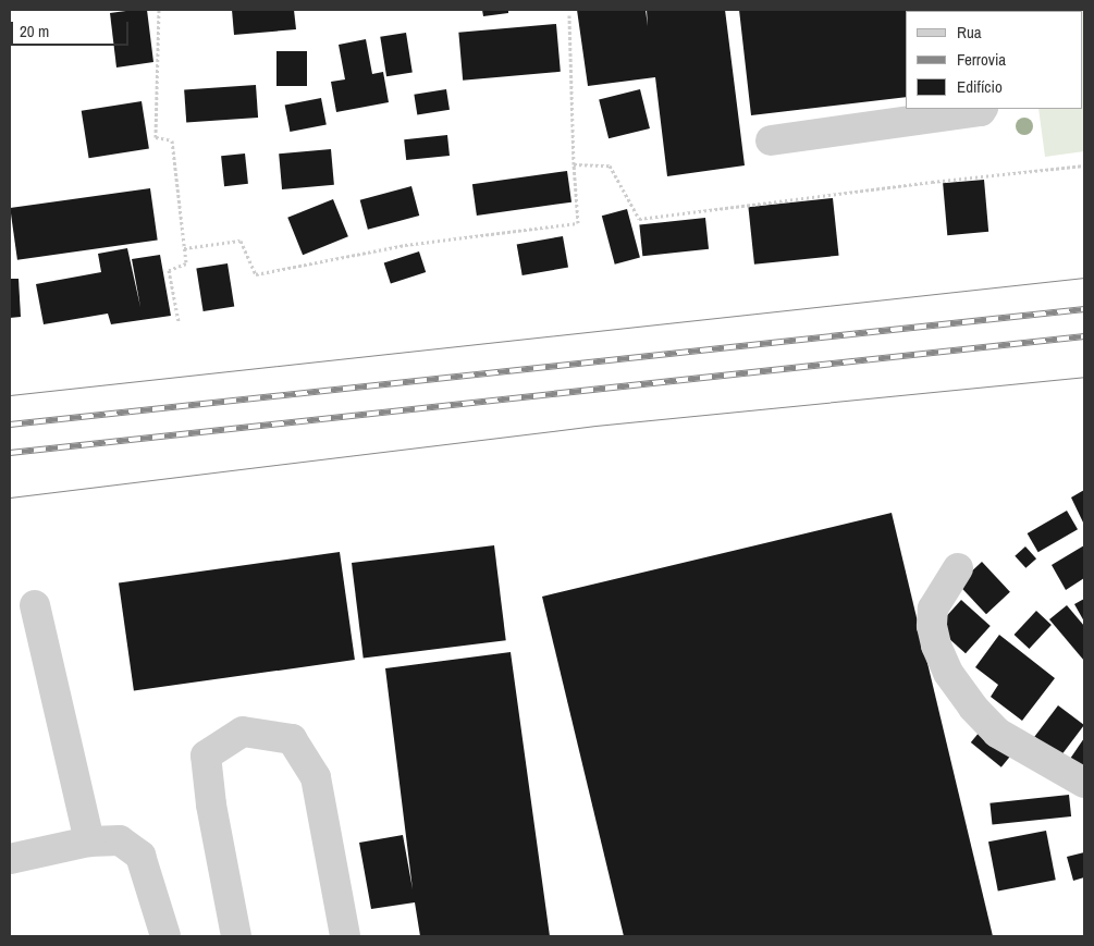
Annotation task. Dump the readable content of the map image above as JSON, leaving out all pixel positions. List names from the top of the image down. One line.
{"legend":["Rua","Ferrovia","Edifício"],"scale_bar":"20 m"}
